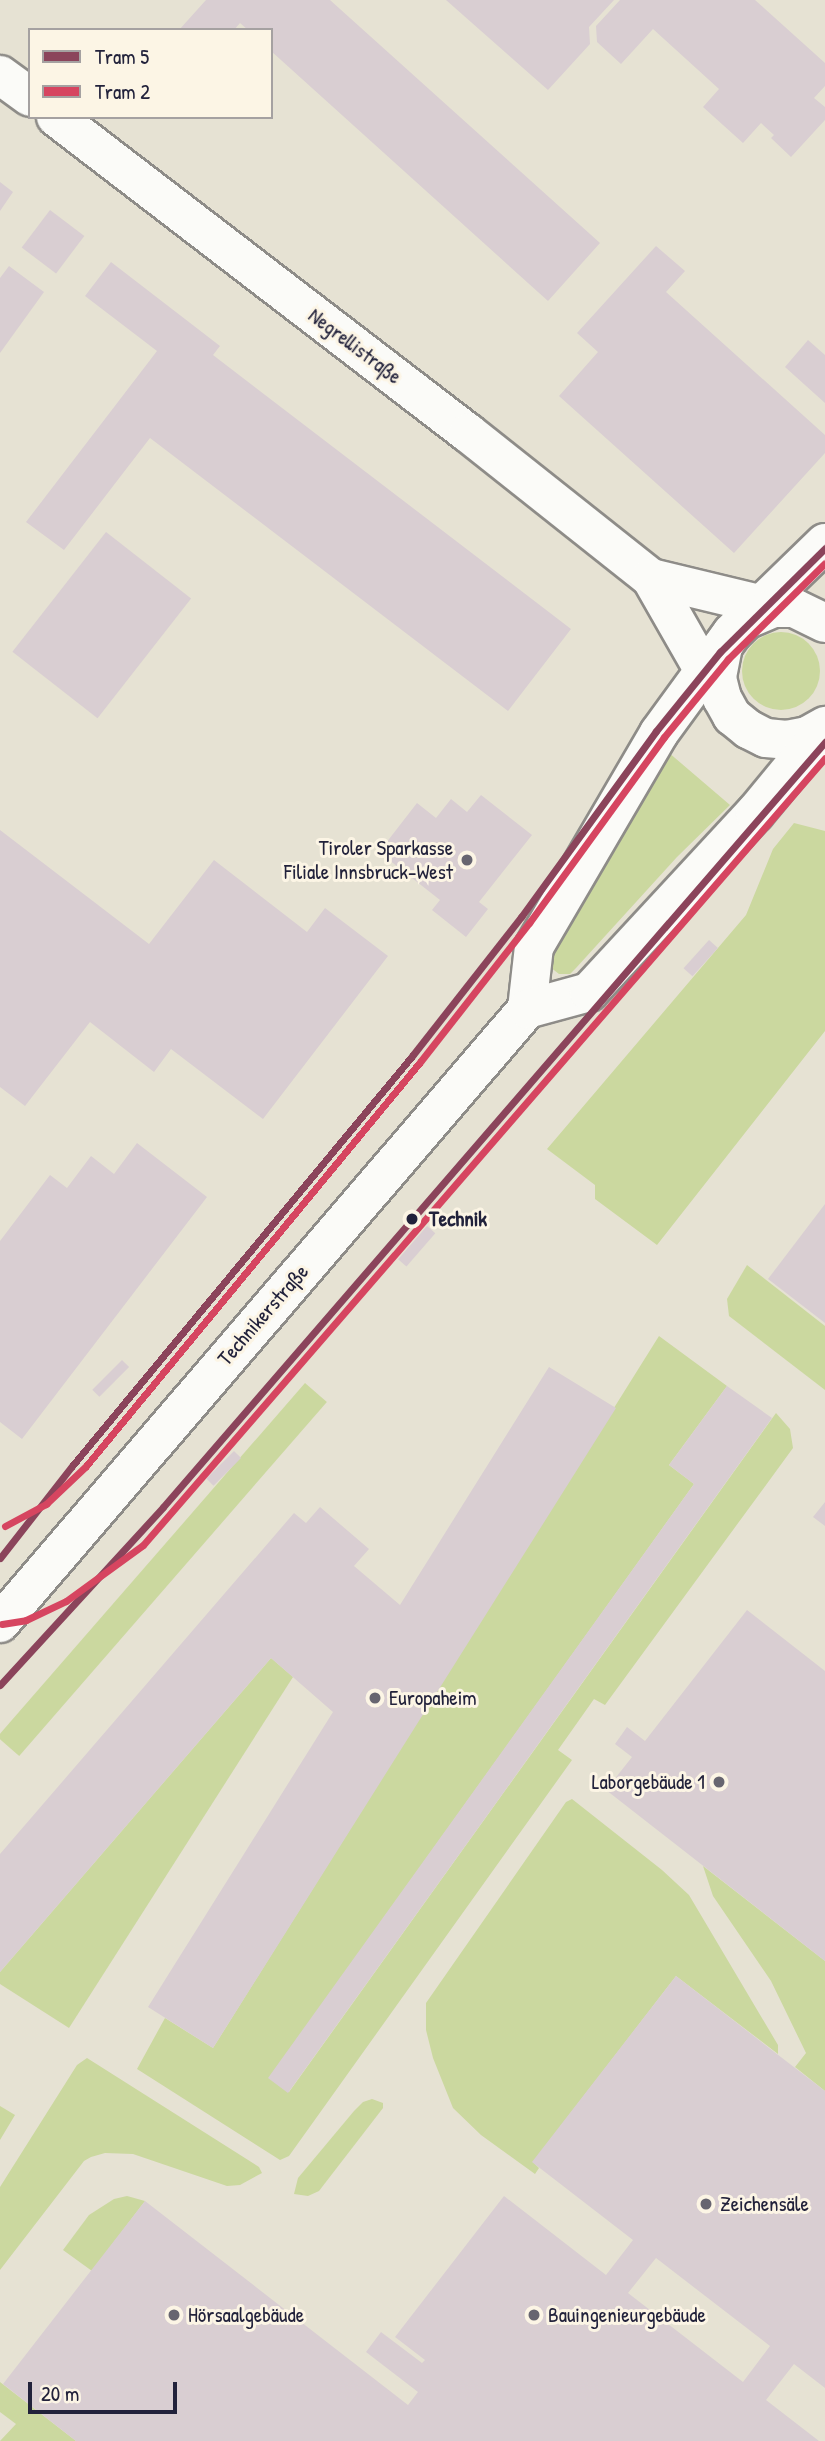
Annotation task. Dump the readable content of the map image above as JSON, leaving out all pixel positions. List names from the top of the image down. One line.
{"streets":{"street":["Negrellistraße","Technikerstraße"]},"places":["Tiroler Sparkasse Filiale Innsbruck-West","Technik","Europaheim","Laborgebäude 1","Zeichensäle","Hörsaalgebäude","Bauingenieurgebäude"],"lines":["tram line 5","tram line 2"],"legend":["Tram 5","Tram 2"],"scale_bar":"20 m"}
